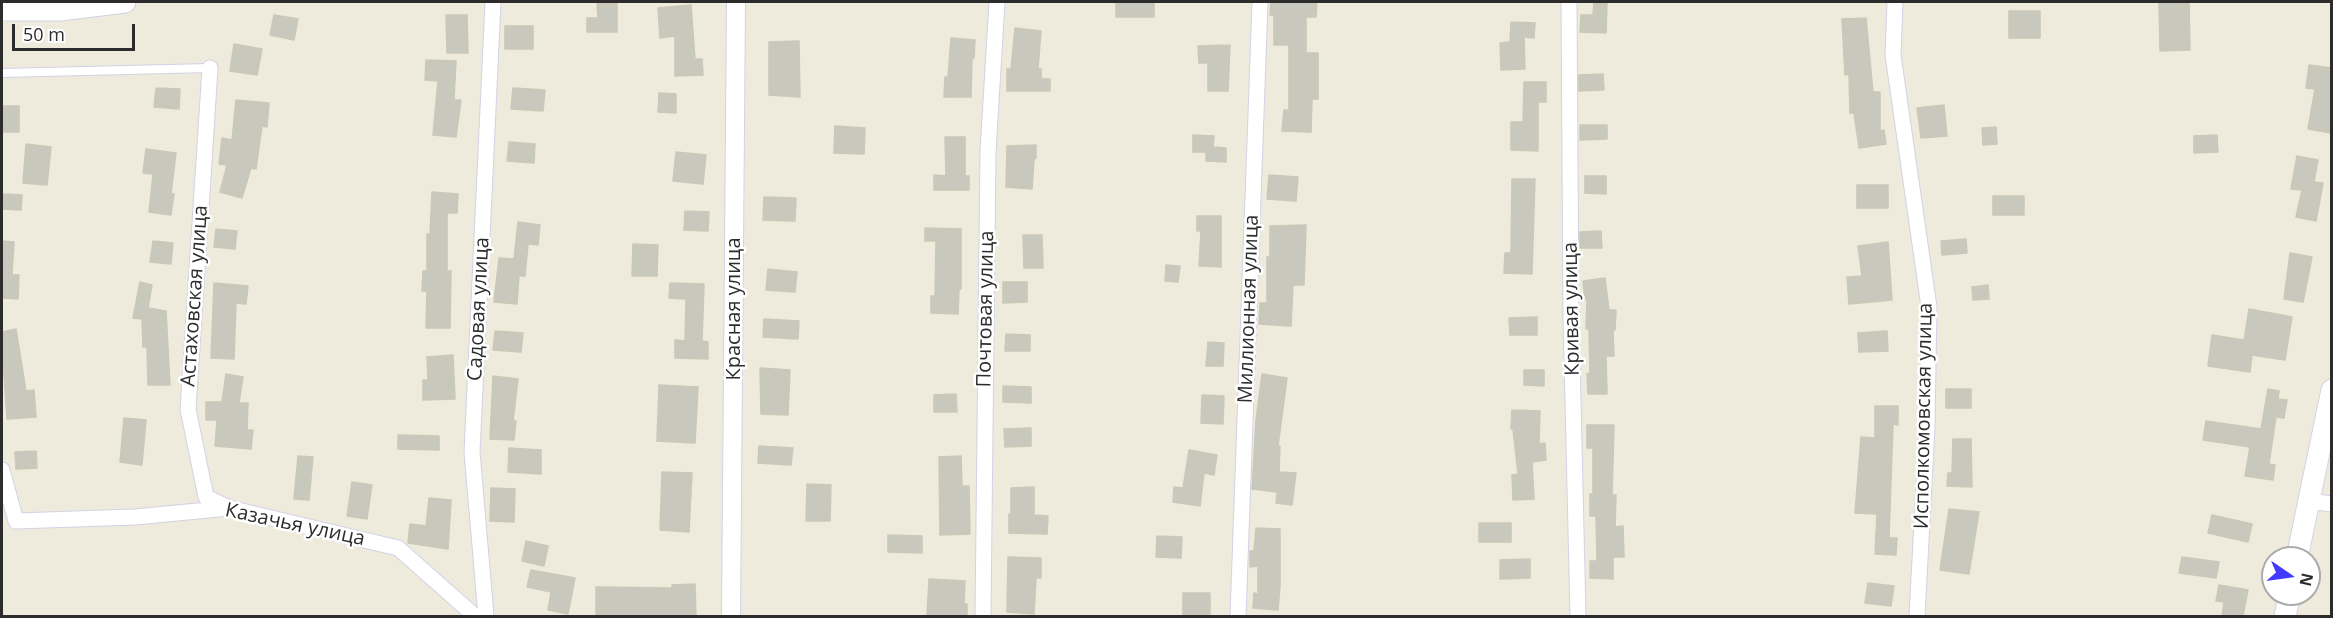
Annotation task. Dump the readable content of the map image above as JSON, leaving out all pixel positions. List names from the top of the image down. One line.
{"streets":{"street":["Астаховская улица","Садовая улица","Красная улица","Почтовая улица","Миллионная улица","Кривая улица","Исполкомовская улица","Казачья улица"]},"crossings":[["Астаховская улица","Казачья улица"]],"scale_bar":"50 m","north":"right"}
